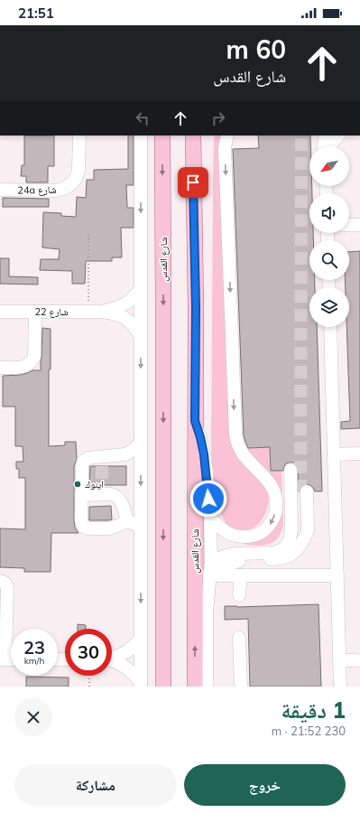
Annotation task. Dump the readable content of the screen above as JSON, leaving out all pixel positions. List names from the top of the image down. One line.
{"streets":{"main road":["شارع القدس"],"street":["24a شارع","شارع 22"]},"places":["اينوك"],"north":"bottom left","page":{"status":"21:51","turn":["60 m","شارع القدس"],"speed":"23 km/h","limit":"30","heading":["1 دقيقة","230 m · 21:52"],"buttons":["خروج","مشاركة"]}}
